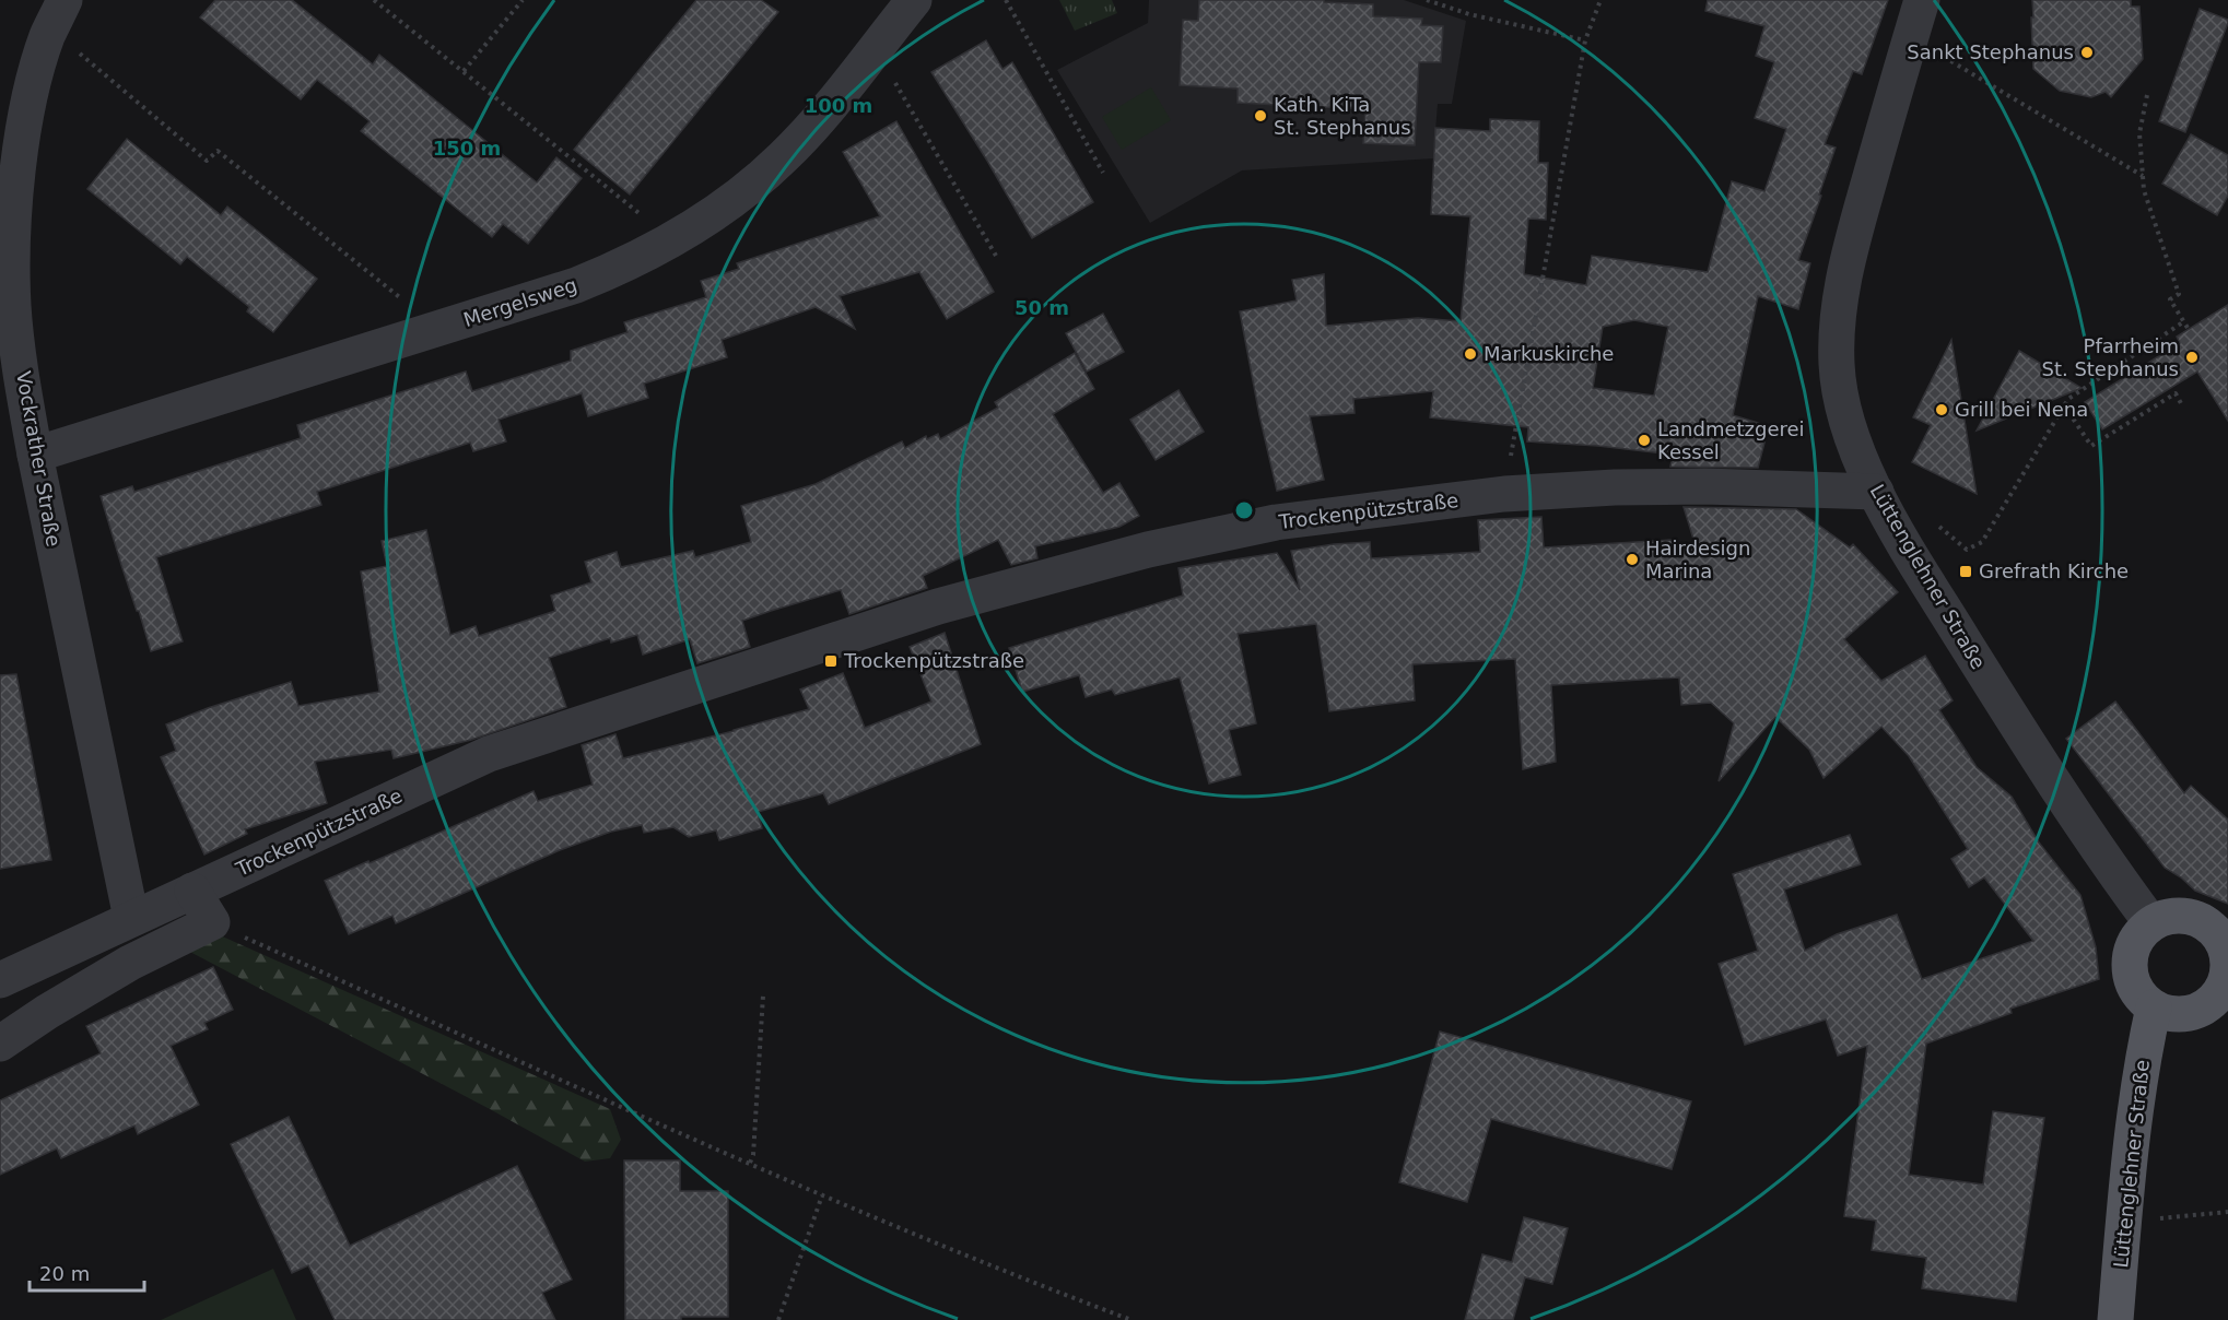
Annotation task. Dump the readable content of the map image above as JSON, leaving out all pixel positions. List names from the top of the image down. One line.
{"streets":{"main road":["Lüttenglehner Straße"],"street":["Mergelsweg","Vockrather Straße","Trockenpützstraße"]},"crossings":[["Mergelsweg","Vockrather Straße"],["Vockrather Straße","Trockenpützstraße"],["Trockenpützstraße","Lüttenglehner Straße"]],"places":{"other":["Sankt Stephanus","Kath. KiTa St. Stephanus","Markuskirche","Pfarrheim St. Stephanus","Grill bei Nena","Landmetzgerei Kessel","Hairdesign Marina"],"transit":["Grefrath Kirche","Trockenpützstraße"]},"scale_bar":"20 m","rings":["100 m","150 m","50 m"]}
